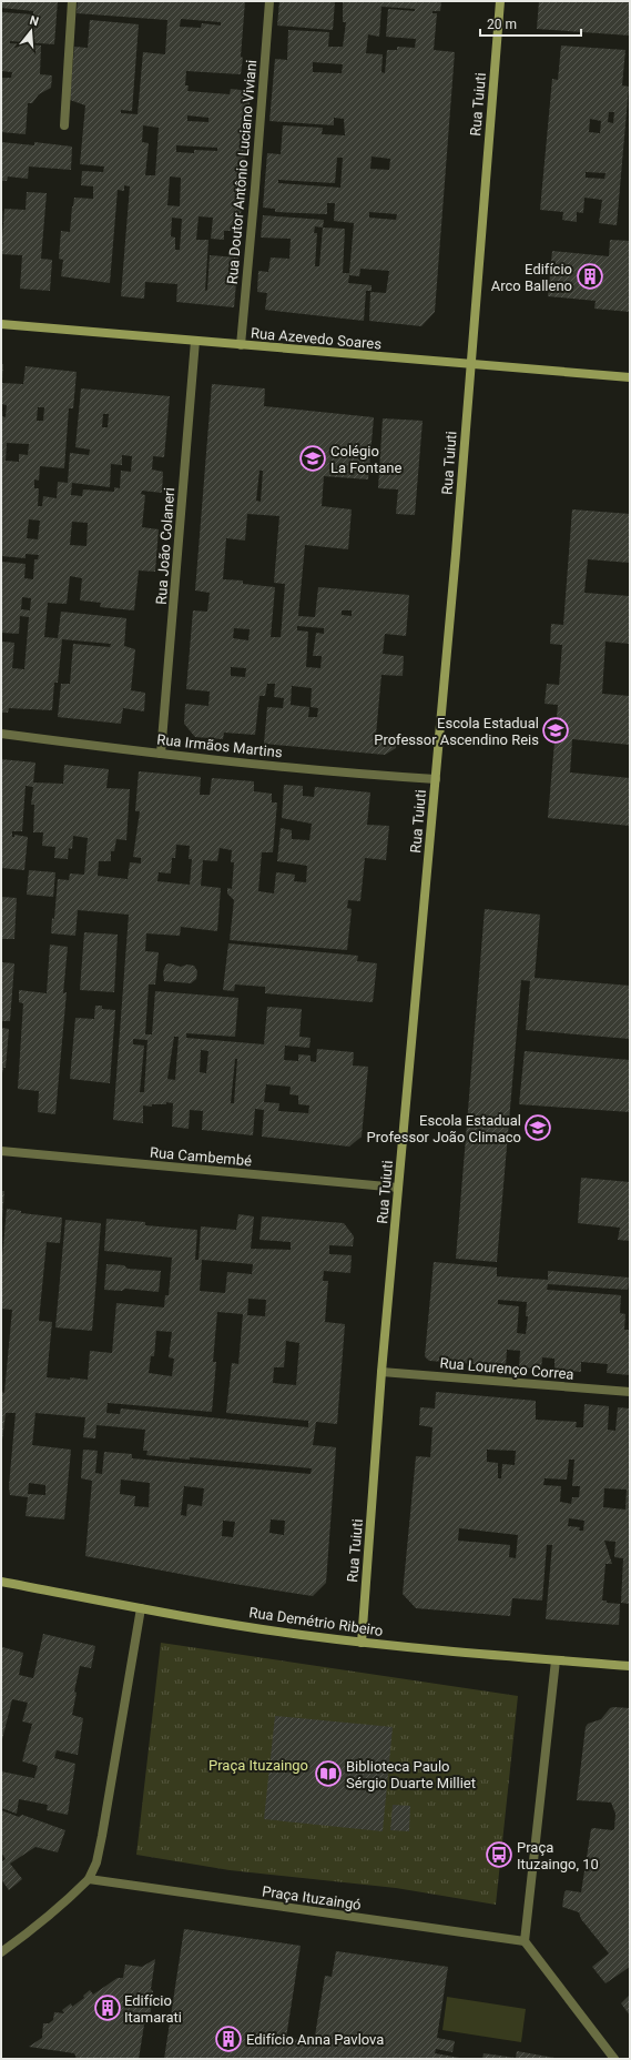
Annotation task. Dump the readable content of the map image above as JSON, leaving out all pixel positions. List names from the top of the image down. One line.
{"streets":{"street":["Rua Tuiuti","Rua Doutor Antônio Luciano Viviani","Rua Azevedo Soares","Rua João Colaneri","Rua Irmãos Martins","Rua Cambembé","Rua Lourenço Correa","Rua Demétrio Ribeiro","Praça Ituzaingó"]},"crossings":[["Rua Tuiuti","Rua Azevedo Soares"],["Rua Tuiuti","Rua Irmãos Martins"],["Rua Tuiuti","Rua Cambembé"],["Rua Tuiuti","Rua Lourenço Correa"],["Rua Tuiuti","Rua Demétrio Ribeiro"],["Rua Doutor Antônio Luciano Viviani","Rua Azevedo Soares"],["Rua Azevedo Soares","Rua João Colaneri"],["Rua João Colaneri","Rua Irmãos Martins"]],"parks":["Praça Ituzaingo"],"places":{"building":["Edifício Arco Balleno","Edifício Itamarati","Edifício Anna Pavlova"],"school or university":["Colégio La Fontane","Escola Estadual Professor Ascendino Reis","Escola Estadual Professor João Climaco"],"library":["Biblioteca Paulo Sérgio Duarte Milliet"],"bus stop":["Praça Ituzaingo, 10"]},"scale_bar":"20 m","north":"top"}
